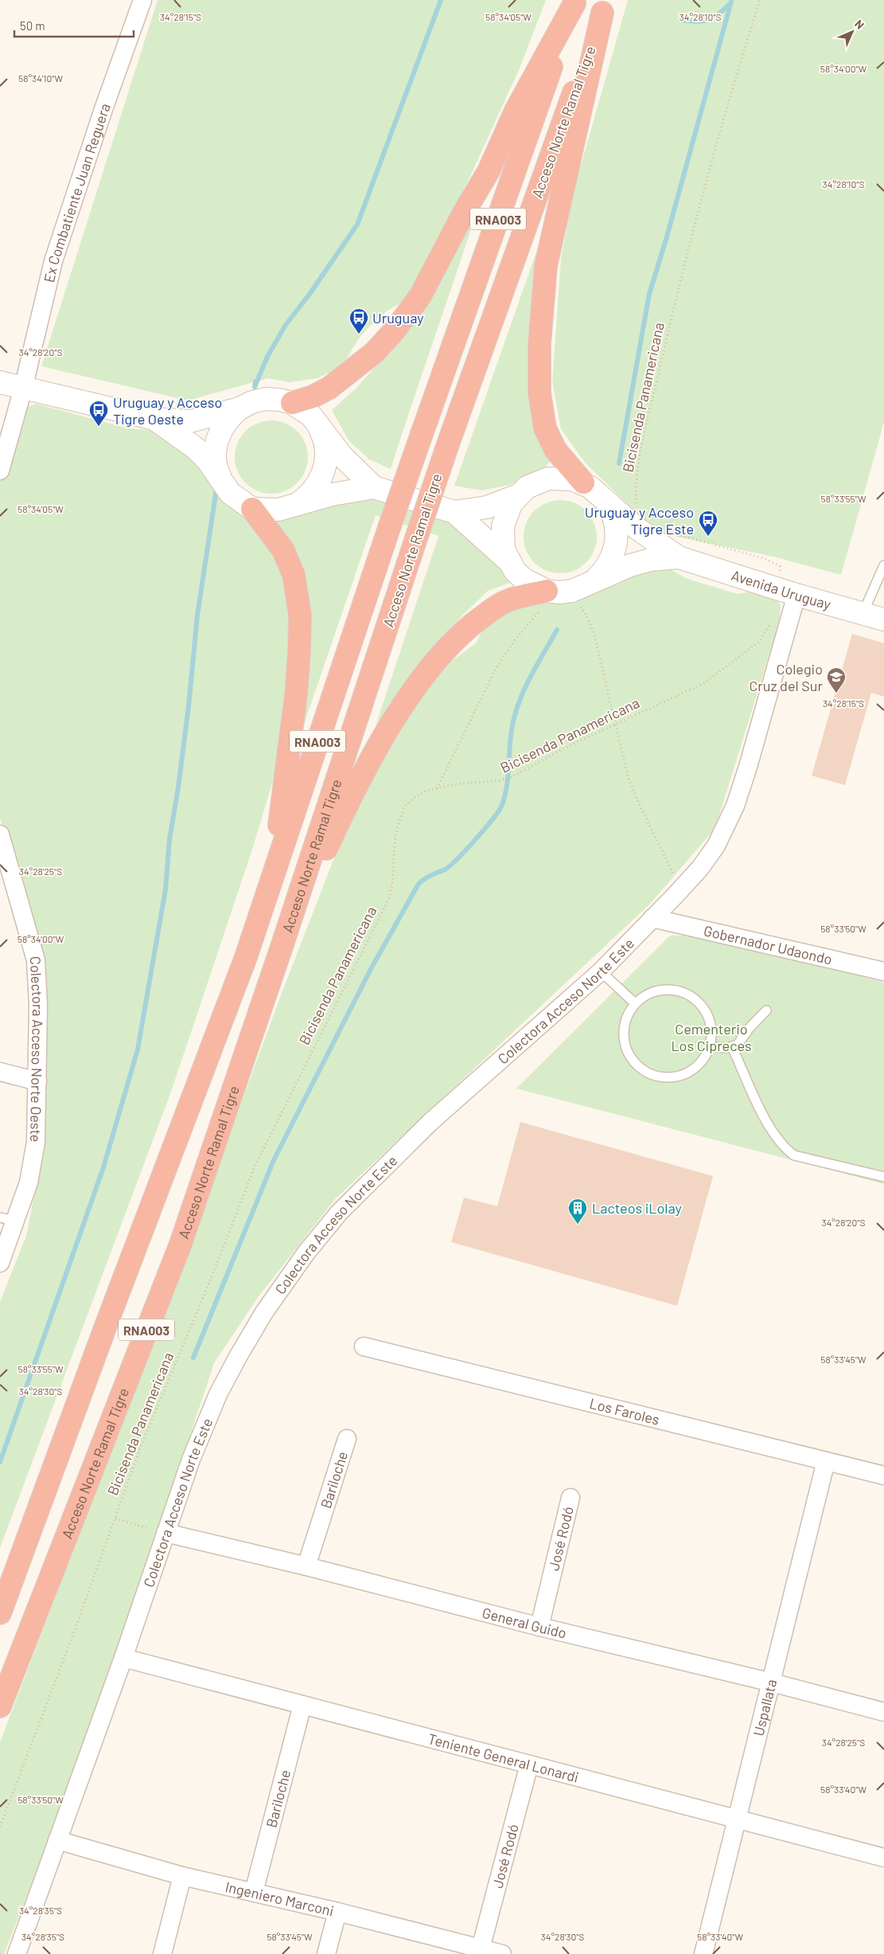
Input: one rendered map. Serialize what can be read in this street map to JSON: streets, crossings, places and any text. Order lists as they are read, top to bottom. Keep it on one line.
{"streets":{"highway":["Acceso Norte Ramal Tigre","RNA003"],"main road":["Avenida Uruguay"],"street":["Ex Combatiente Juan Reguera","Gobernador Udaondo","Colectora Acceso Norte Este","Colectora Acceso Norte Oeste","Los Faroles","Bariloche","José Rodó","General Guido","Uspallata","Teniente General Lonardi","Ingeniero Marconi"],"path":["Bicisenda Panamericana"]},"crossings":[["Ex Combatiente Juan Reguera","Avenida Uruguay"],["Avenida Uruguay","Colectora Acceso Norte Este"],["Gobernador Udaondo","Colectora Acceso Norte Este"],["Colectora Acceso Norte Este","General Guido"],["Colectora Acceso Norte Este","Teniente General Lonardi"],["Colectora Acceso Norte Este","Ingeniero Marconi"],["Los Faroles","Uspallata"],["Bariloche","General Guido"],["Bariloche","Teniente General Lonardi"],["Bariloche","Ingeniero Marconi"],["José Rodó","General Guido"],["José Rodó","Teniente General Lonardi"],["José Rodó","Ingeniero Marconi"],["General Guido","Uspallata"],["Uspallata","Teniente General Lonardi"]],"parks":["Cementerio Los Cipreces"],"places":{"bus stop":["Uruguay","Uruguay y Acceso Tigre Oeste","Uruguay y Acceso Tigre Este"],"school or university":["Colegio Cruz del Sur"],"building":["Lacteos iLolay"]},"scale_bar":"50 m","north":"top right","coordinates":["34°28'15\"S","58°34'05\"W","34°28'10\"S","58°34'00\"W","58°34'10\"W","34°28'20\"S","58°33'55\"W","34°28'25\"S","58°33'50\"W","58°33'45\"W","34°28'30\"S","58°33'40\"W","34°28'35\"S"]}
